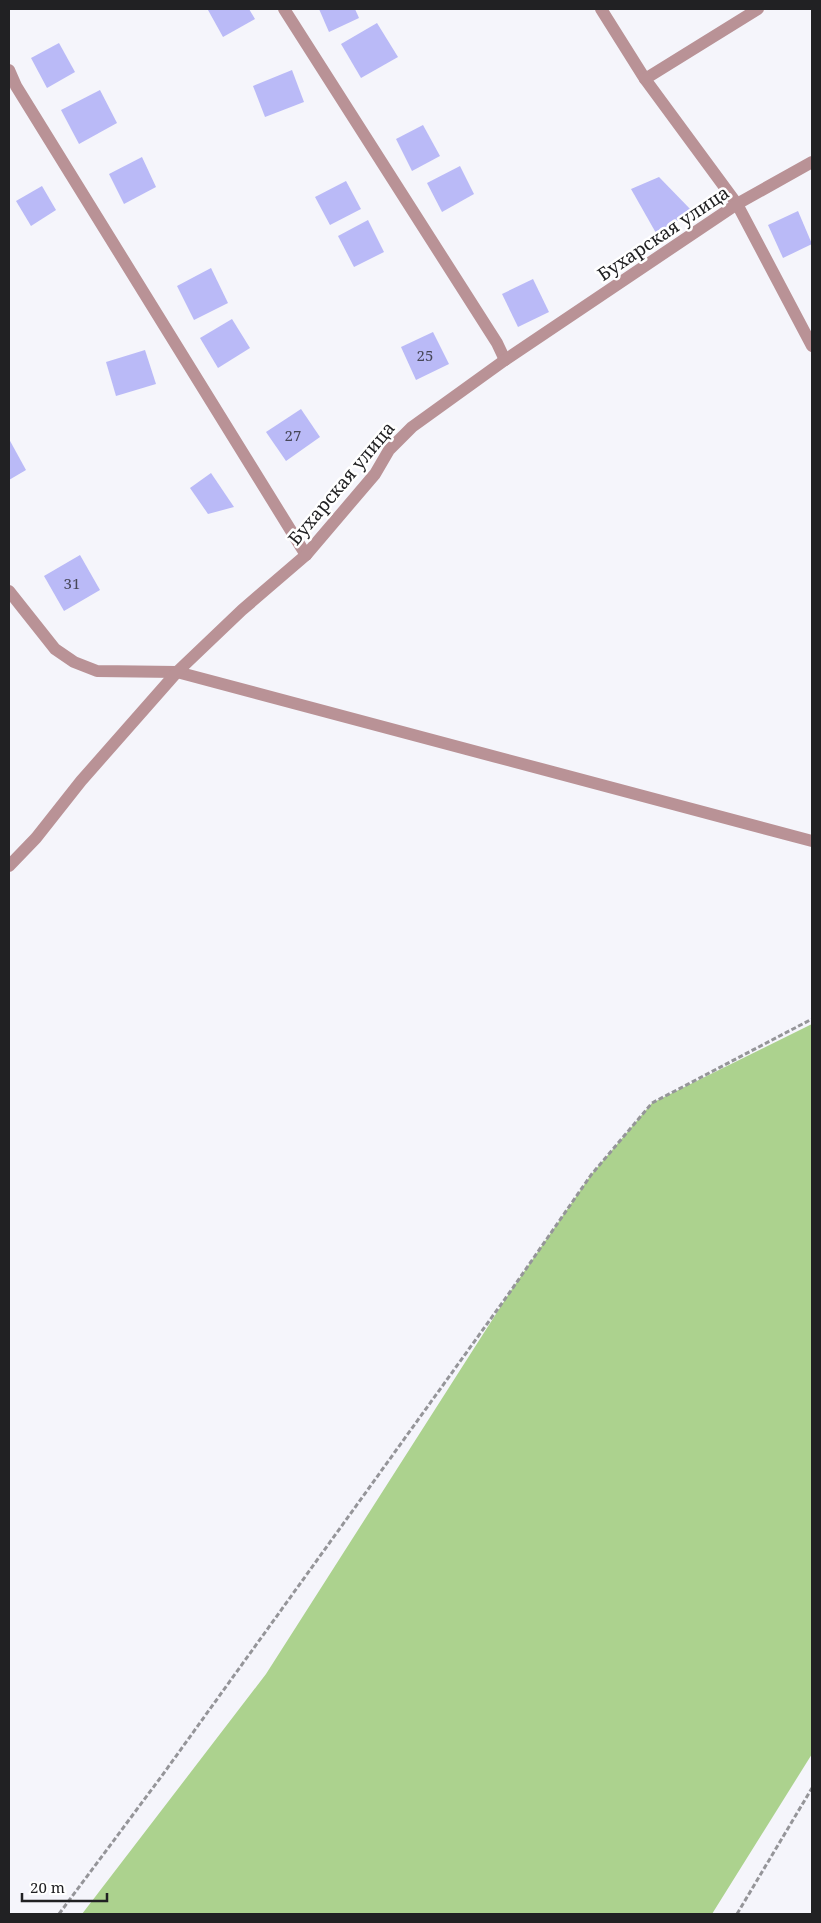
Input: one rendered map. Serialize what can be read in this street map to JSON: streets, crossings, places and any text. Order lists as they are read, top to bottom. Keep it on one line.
{"streets":{"street":["Бухарская улица"]},"house_numbers":["25","27","31"],"scale_bar":"20 m"}
